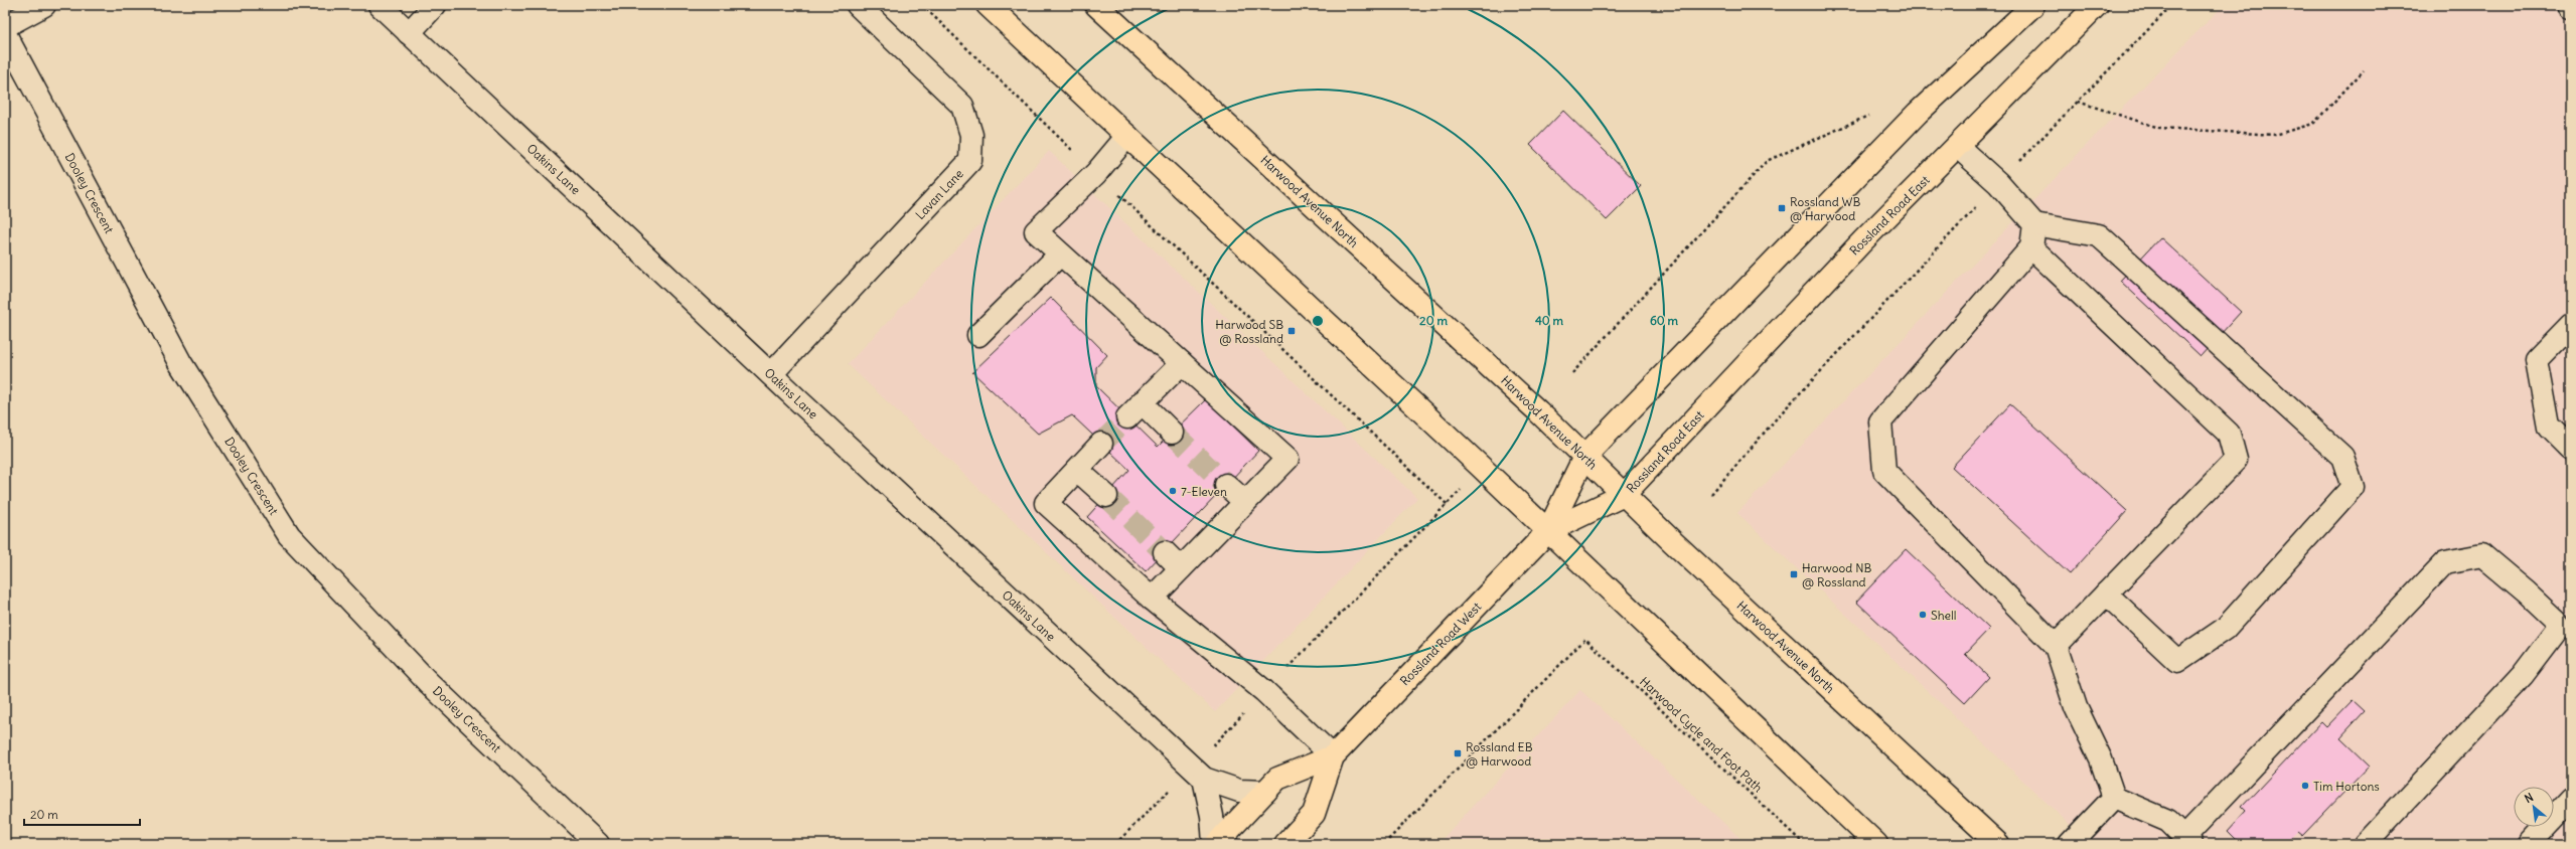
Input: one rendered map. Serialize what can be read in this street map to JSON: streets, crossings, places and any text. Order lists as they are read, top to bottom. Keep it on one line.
{"streets":{"main road":["Harwood Avenue North","Rossland Road East","Rossland Road West"],"street":["Oakins Lane","Dooley Crescent","Lavan Lane"],"path":["Harwood Cycle and Foot Path"]},"crossings":[["Oakins Lane","Lavan Lane"],["Oakins Lane","Rossland Road West"],["Harwood Avenue North","Rossland Road East"],["Rossland Road East","Rossland Road West"]],"places":{"transit":["Rossland WB @ Harwood","Harwood SB @ Rossland","Harwood NB @ Rossland","Rossland EB @ Harwood"],"other":["7-Eleven","Shell","Tim Hortons"]},"scale_bar":"20 m","north":"top left","rings":["20 m","40 m","60 m"]}
